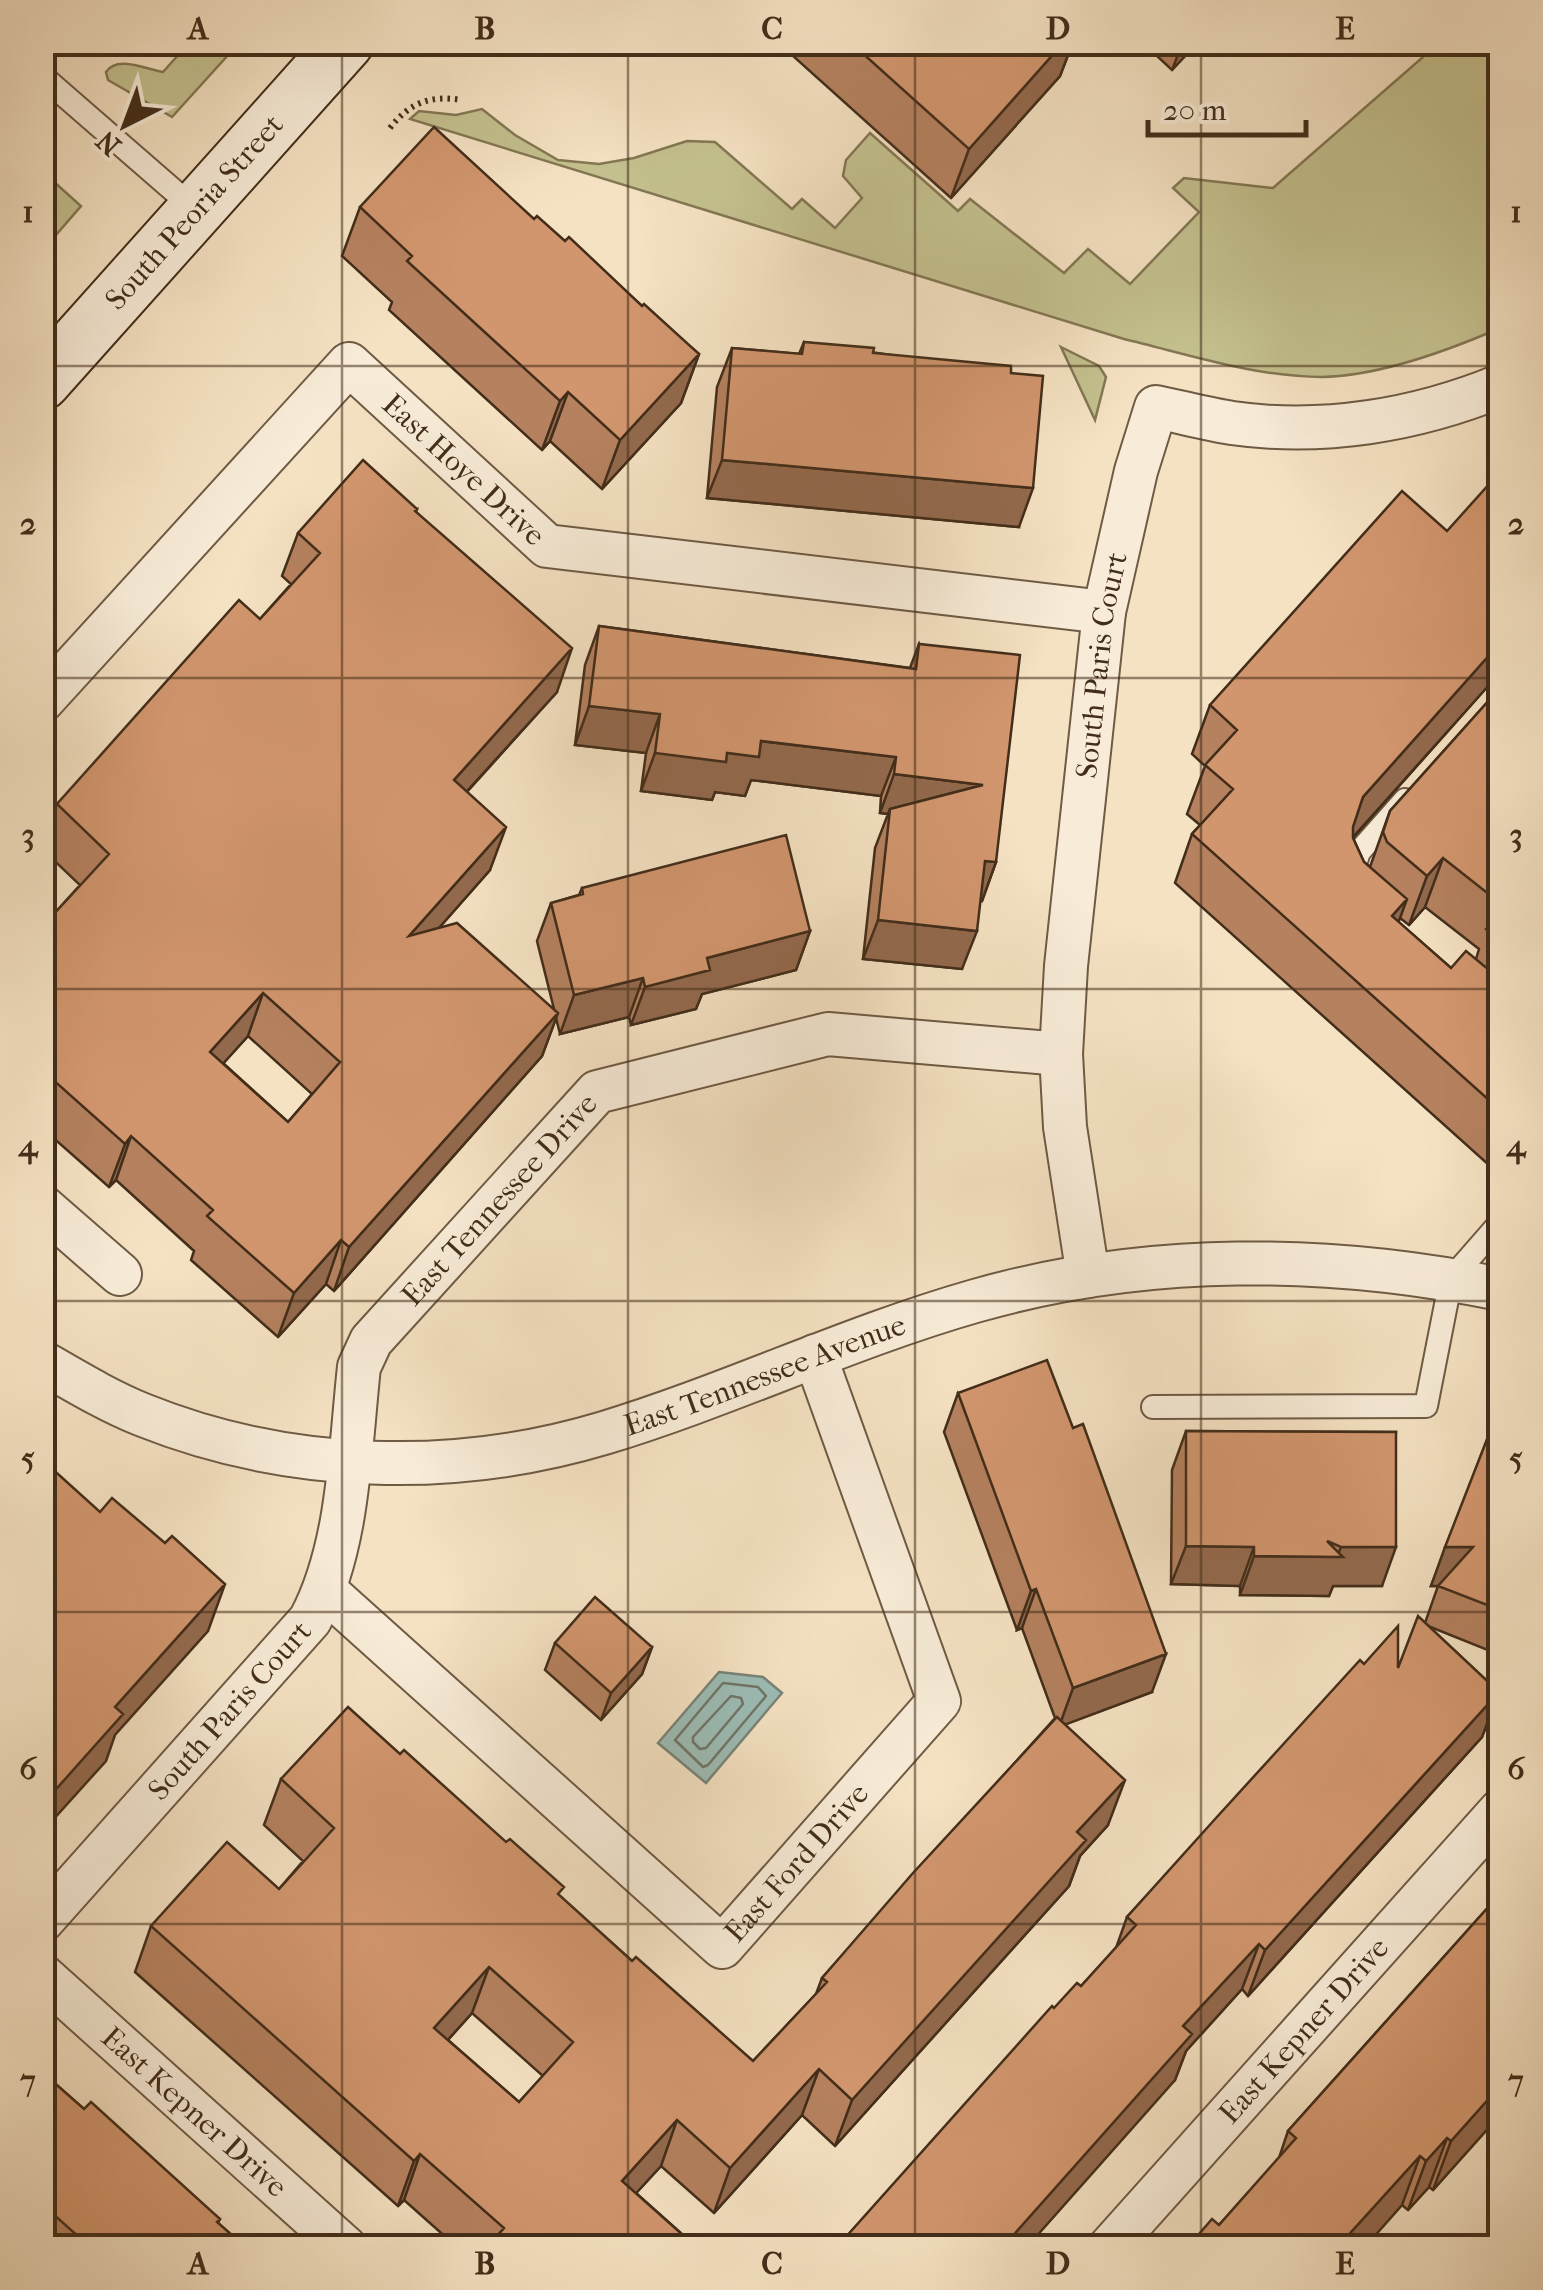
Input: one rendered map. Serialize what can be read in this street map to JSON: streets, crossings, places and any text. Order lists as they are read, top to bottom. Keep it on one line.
{"streets":{"main road":["South Peoria Street"],"street":["East Hoye Drive","South Paris Court","East Tennessee Drive","East Tennessee Avenue","East Ford Drive","East Kepner Drive"]},"crossings":[["East Hoye Drive","South Paris Court"],["South Paris Court","East Tennessee Drive"],["South Paris Court","East Tennessee Avenue"],["South Paris Court","East Ford Drive"],["East Tennessee Drive","East Tennessee Avenue"],["East Tennessee Avenue","East Ford Drive"]],"scale_bar":"20 m","north":"bottom left","grid":{"columns":["A","B","C","D","E"],"rows":["1","2","3","4","5","6","7"]}}
